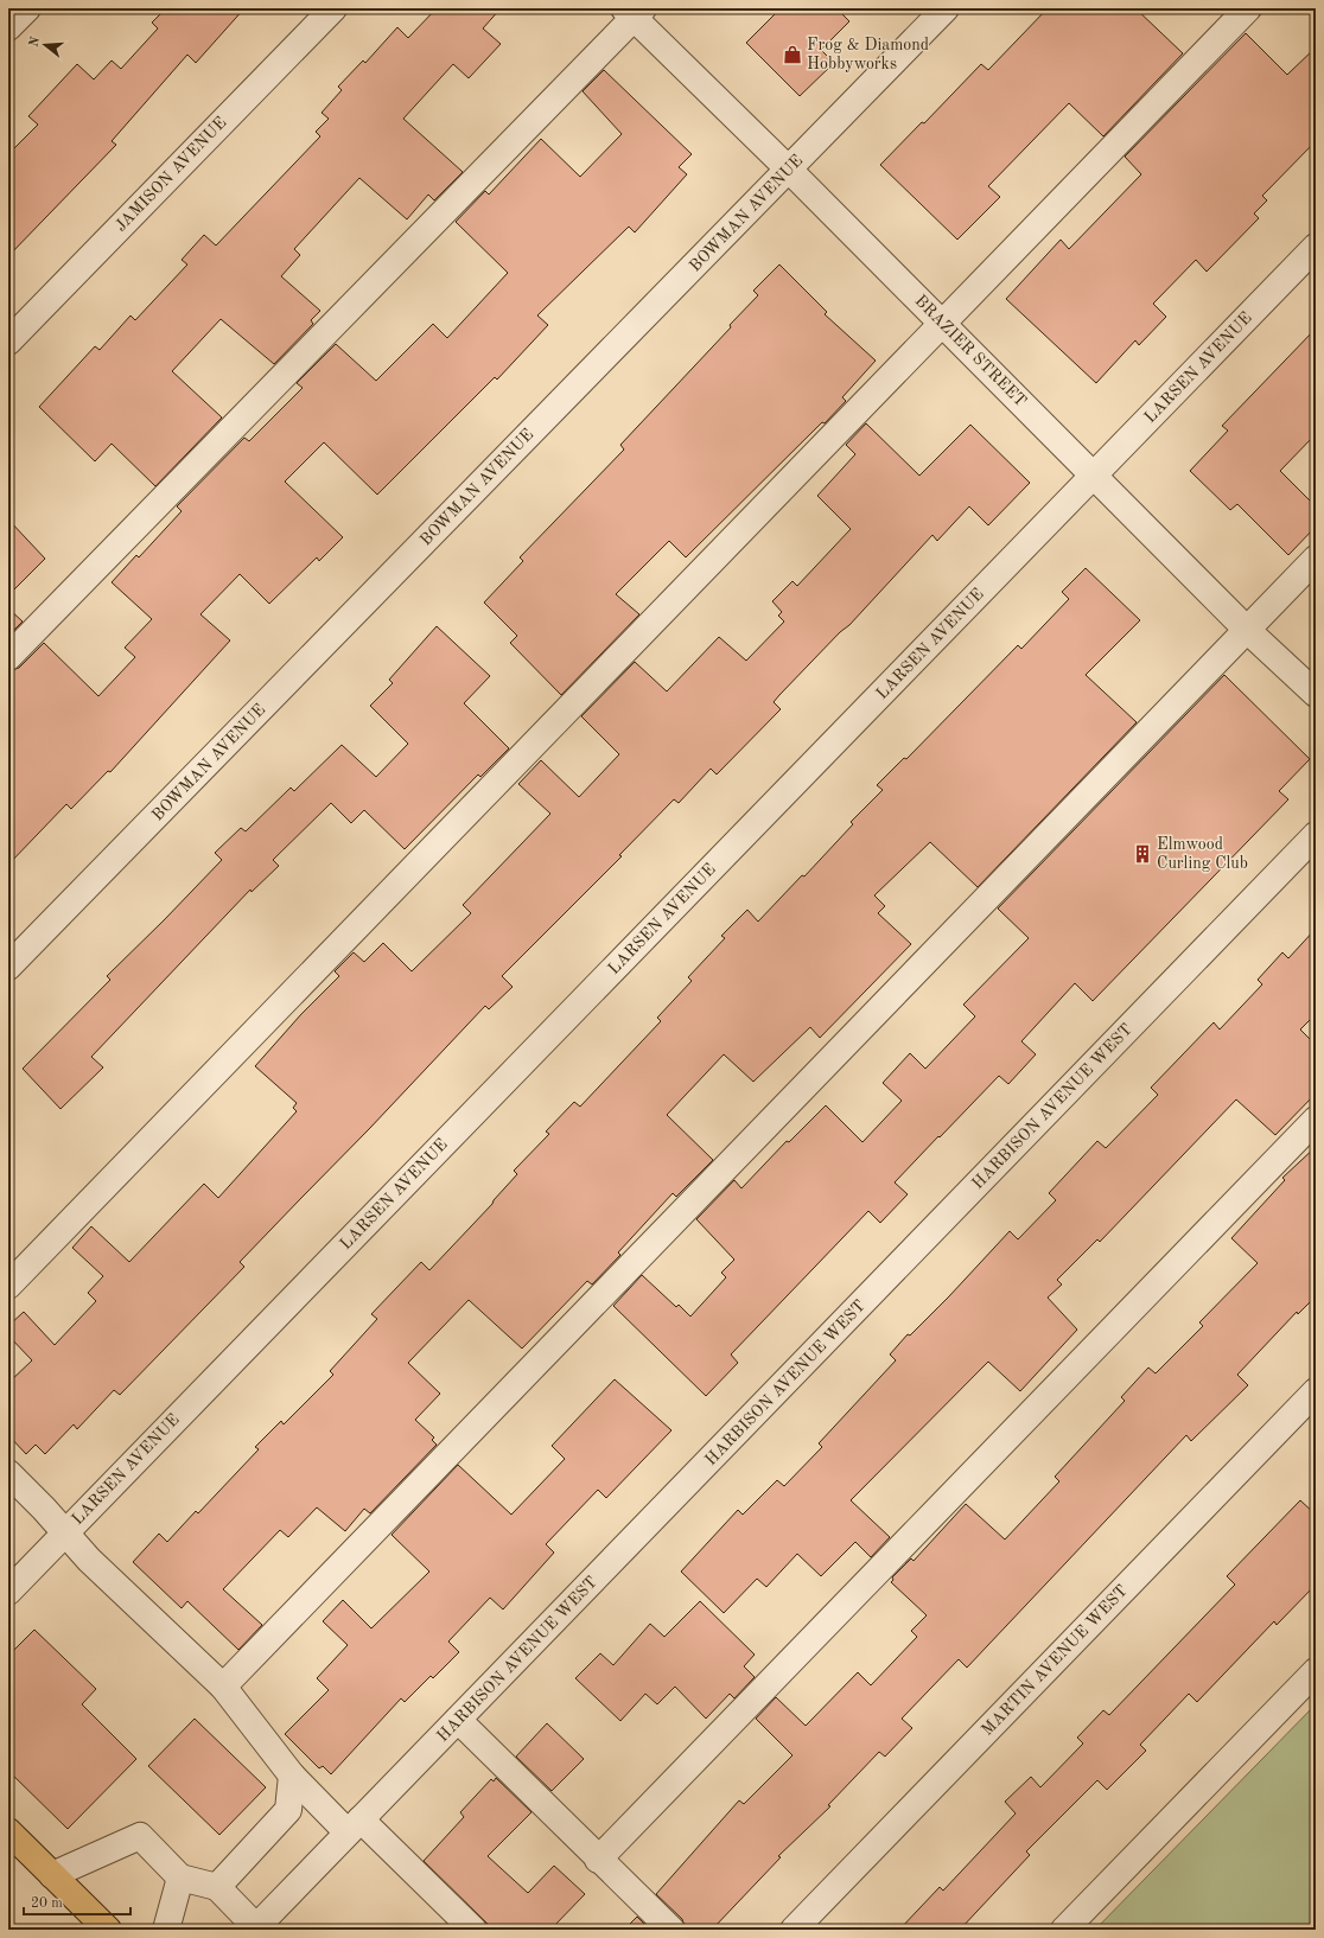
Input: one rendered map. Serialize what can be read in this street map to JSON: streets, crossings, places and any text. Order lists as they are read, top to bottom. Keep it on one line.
{"streets":{"street":["JAMISON AVENUE","BOWMAN AVENUE","BRAZIER STREET","LARSEN AVENUE","HARBISON AVENUE WEST","MARTIN AVENUE WEST"]},"crossings":[["BOWMAN AVENUE","BRAZIER STREET"],["BRAZIER STREET","LARSEN AVENUE"]],"places":{"shop":["Frog & Diamond Hobbyworks"],"building":["Elmwood Curling Club"]},"scale_bar":"20 m","north":"left"}
